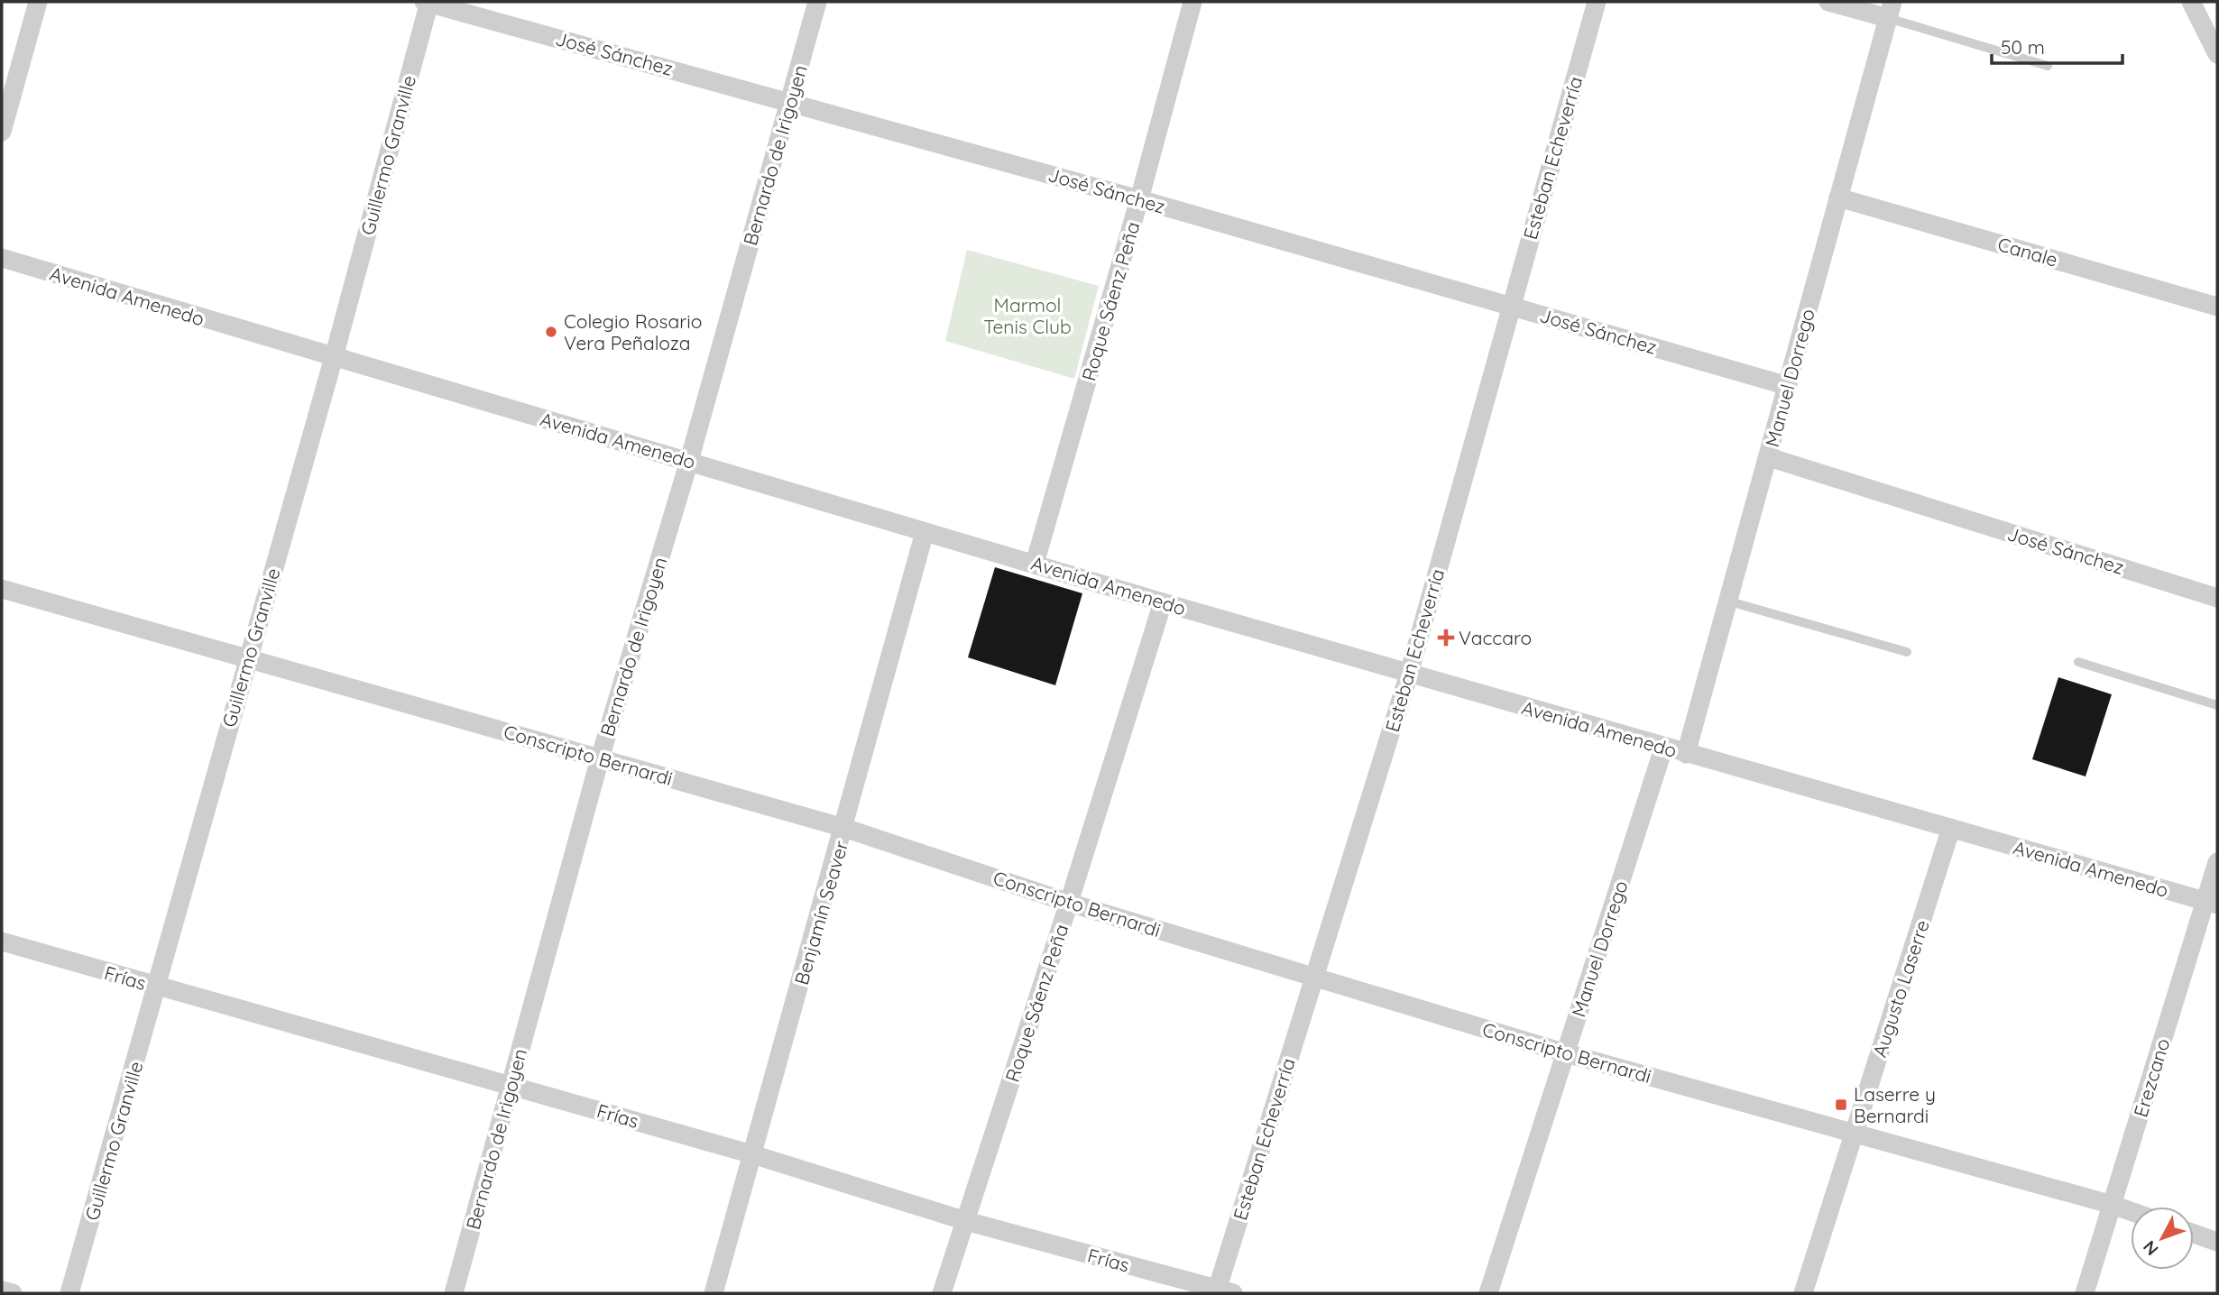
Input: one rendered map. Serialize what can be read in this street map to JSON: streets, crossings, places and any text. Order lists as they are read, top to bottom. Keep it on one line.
{"streets":{"street":["José Sánchez","Guillermo Granville","Bernardo de Irigoyen","Esteban Echeverría","Canale","Avenida Amenedo","Roque Sáenz Peña","Manuel Dorrego","Conscripto Bernardi","Benjamín Seaver","Frías","Augusto Laserre","Erezcano"]},"crossings":[["José Sánchez","Guillermo Granville"],["José Sánchez","Bernardo de Irigoyen"],["José Sánchez","Esteban Echeverría"],["José Sánchez","Roque Sáenz Peña"],["José Sánchez","Manuel Dorrego"],["Guillermo Granville","Avenida Amenedo"],["Guillermo Granville","Conscripto Bernardi"],["Guillermo Granville","Frías"],["Bernardo de Irigoyen","Avenida Amenedo"],["Bernardo de Irigoyen","Conscripto Bernardi"],["Bernardo de Irigoyen","Frías"],["Esteban Echeverría","Avenida Amenedo"],["Esteban Echeverría","Conscripto Bernardi"],["Esteban Echeverría","Frías"],["Canale","Manuel Dorrego"],["Avenida Amenedo","Roque Sáenz Peña"],["Avenida Amenedo","Manuel Dorrego"],["Avenida Amenedo","Benjamín Seaver"],["Avenida Amenedo","Augusto Laserre"],["Avenida Amenedo","Erezcano"],["Roque Sáenz Peña","Conscripto Bernardi"],["Roque Sáenz Peña","Frías"],["Manuel Dorrego","Conscripto Bernardi"],["Conscripto Bernardi","Benjamín Seaver"],["Conscripto Bernardi","Augusto Laserre"],["Conscripto Bernardi","Erezcano"],["Benjamín Seaver","Frías"]],"parks":["Marmol Tenis Club"],"places":{"other":["Colegio Rosario Vera Peñaloza"],"health":["Vaccaro"],"transit":["Laserre y Bernardi"]},"scale_bar":"50 m","north":"bottom left"}
